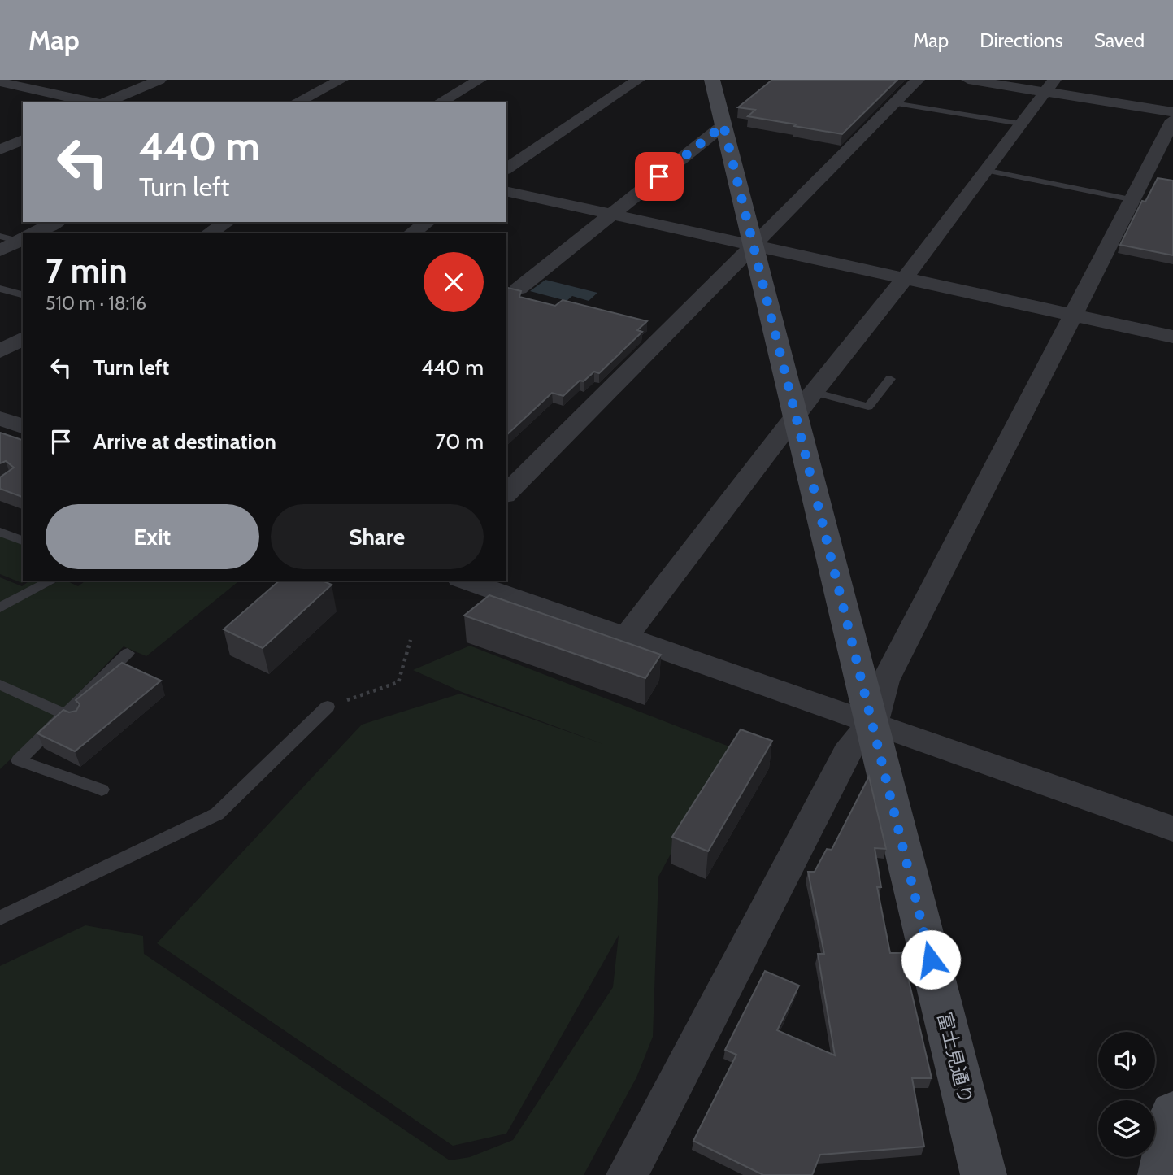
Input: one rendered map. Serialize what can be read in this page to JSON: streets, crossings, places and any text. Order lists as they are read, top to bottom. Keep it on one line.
{"streets":{"street":["富士見通り"]},"page":{"header":"Map","nav":["Map","Directions","Saved"],"turn":["440 m","Turn left"],"heading":["7 min","510 m · 18:16"],"list":[{"name":"Turn left","value":"440 m"},{"name":"Arrive at destination","value":"70 m"}],"buttons":["Exit","Share"]}}
